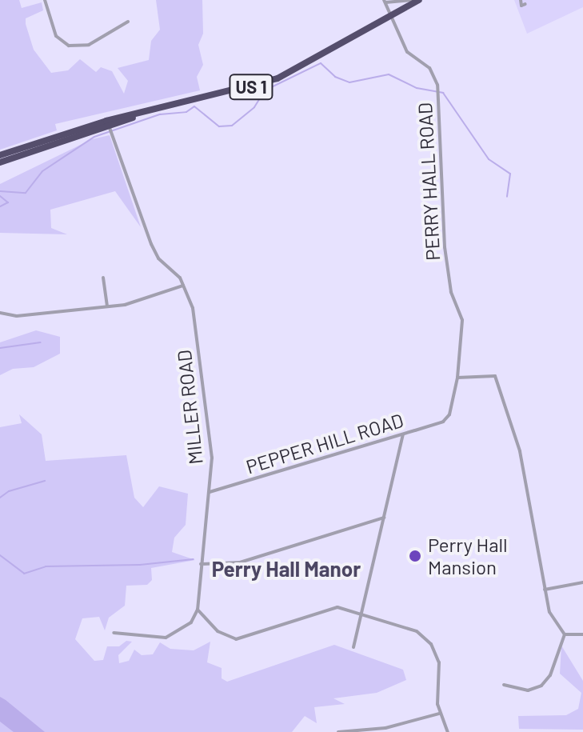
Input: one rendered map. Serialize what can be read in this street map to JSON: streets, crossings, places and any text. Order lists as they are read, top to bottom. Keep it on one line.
{"streets":{"highway":["US 1"],"street":["PERRY HALL ROAD","MILLER ROAD","PEPPER HILL ROAD"]},"crossings":[["US 1","PERRY HALL ROAD"],["US 1","MILLER ROAD"],["PERRY HALL ROAD","PEPPER HILL ROAD"],["MILLER ROAD","PEPPER HILL ROAD"]],"districts":["Perry Hall Manor"],"places":["Perry Hall Mansion"]}
